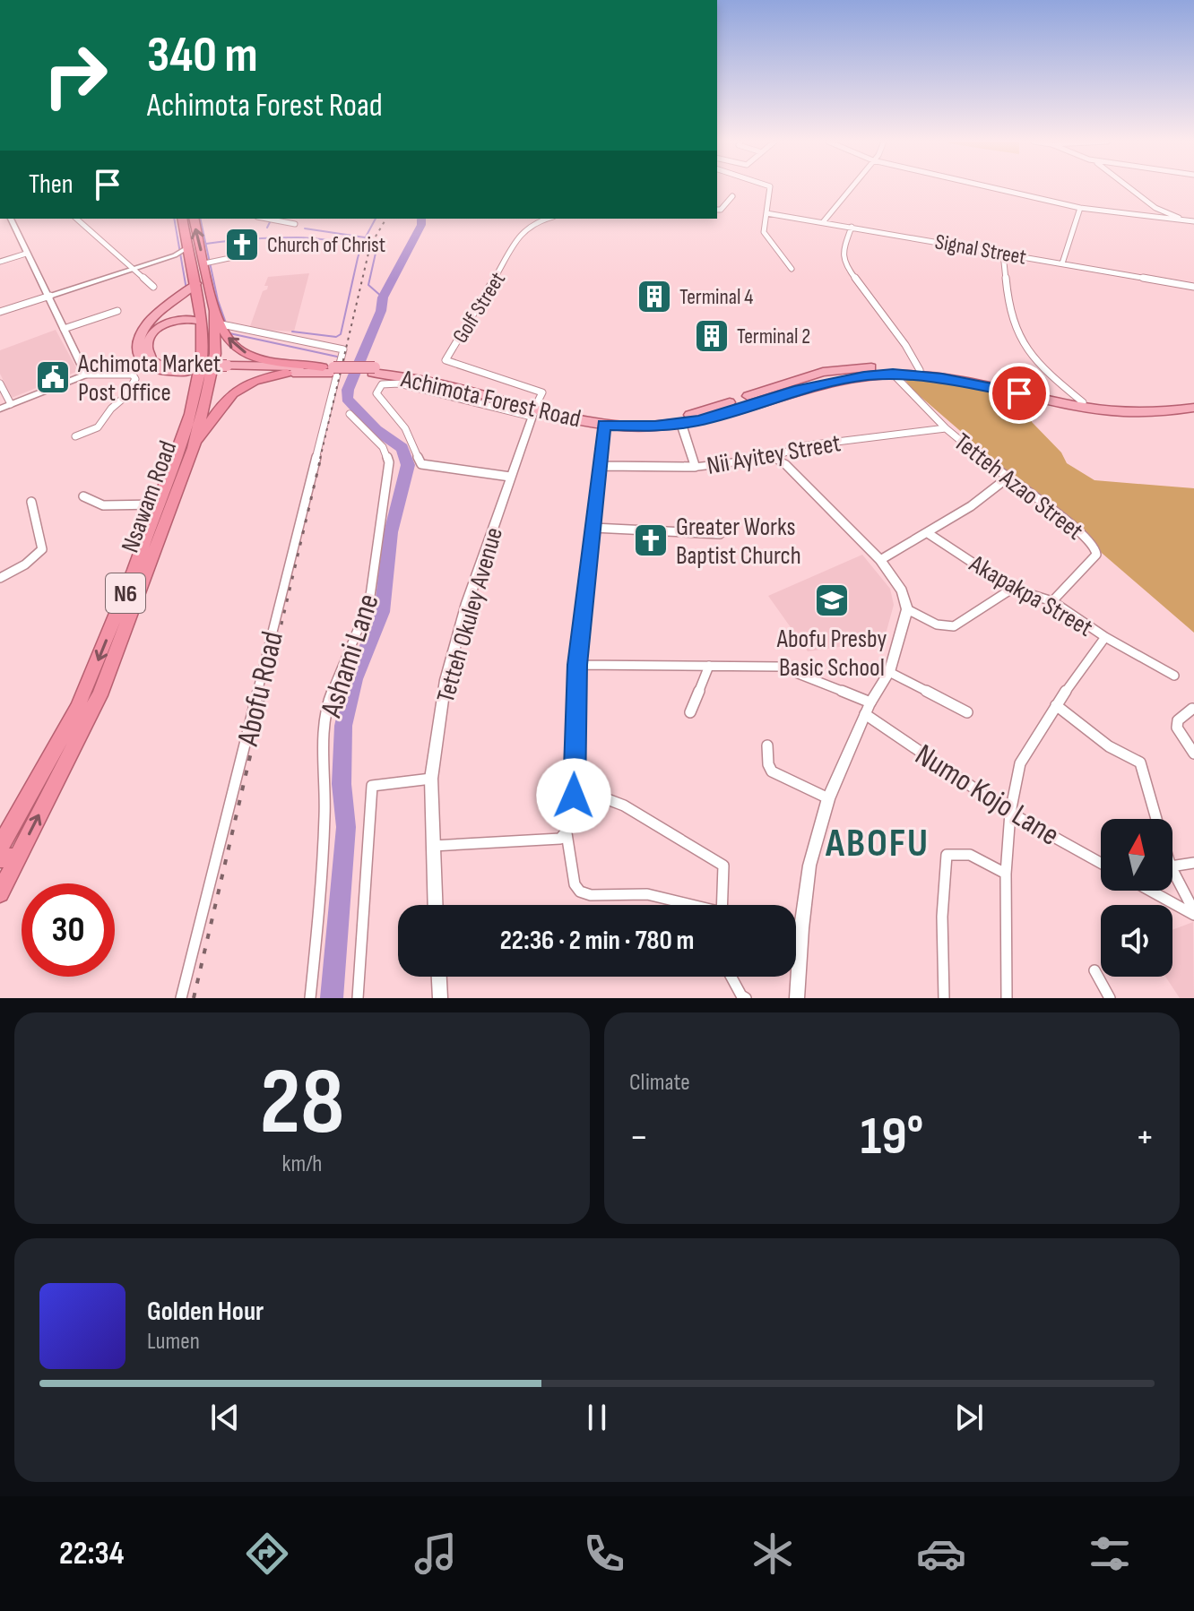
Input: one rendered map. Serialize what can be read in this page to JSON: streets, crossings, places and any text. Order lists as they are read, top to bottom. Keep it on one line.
{"streets":{"highway":["Nsawam Road","N6"],"main road":["Achimota Forest Road"],"street":["Signal Street","Golf Street","Nii Ayitey Street","Tetteh Azao Street","Akapakpa Street","Tetteh Okuley Avenue","Ashami Lane","Abofu Road","Numo Kojo Lane"]},"crossings":[["Golf Street","Achimota Forest Road"],["Golf Street","Tetteh Okuley Avenue"],["Achimota Forest Road","Tetteh Azao Street"],["Achimota Forest Road","Nsawam Road"],["Achimota Forest Road","Tetteh Okuley Avenue"],["Achimota Forest Road","Abofu Road"],["Nii Ayitey Street","Tetteh Azao Street"],["Tetteh Azao Street","Akapakpa Street"]],"districts":["ABOFU"],"places":{"church":["Church of Christ","Greater Works Baptist Church"],"building":["Terminal 4","Terminal 2"],"public building":["Achimota Market Post Office"],"school or university":["Abofu Presby Basic School"]},"north":"top","page":{"turn":["340 m","Achimota Forest Road"],"then":"Then","limit":"30","trip":"22:36 · 2 min · 780 m","tile":[["28","km/h"],"Climate"],"heat":["−","19°","+"],"song":["Golden Hour","Lumen"],"tabs":"22:34"}}
